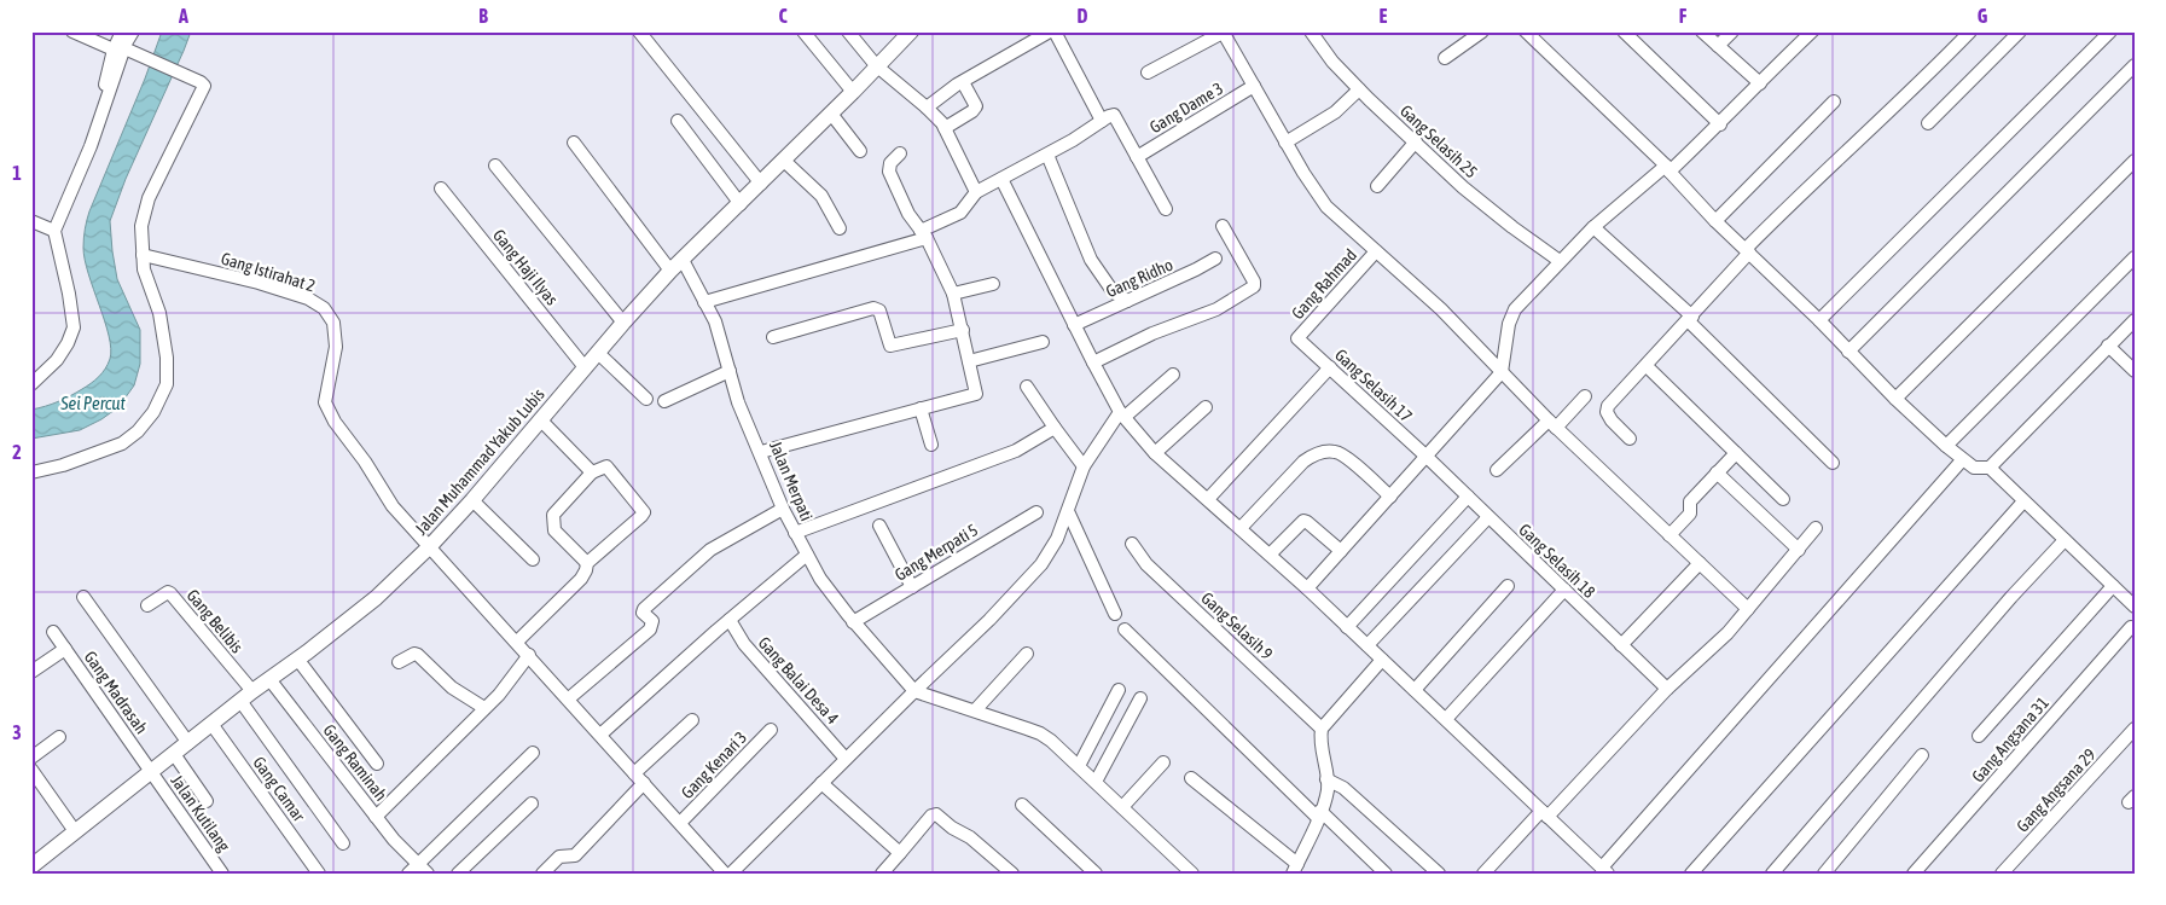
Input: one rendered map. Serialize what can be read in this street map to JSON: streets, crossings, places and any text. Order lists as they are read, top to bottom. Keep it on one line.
{"streets":{"main road":["Jalan Muhammad Yakub Lubis"],"street":["Gang Dame 3","Gang Selasih 25","Gang Haji Ilyas","Gang Istirahat 2","Gang Ridho","Gang Rahmad","Gang Selasih 17","Jalan Merpati","Gang Merpati 5","Gang Selasih 18","Gang Belibis","Gang Selasih 9","Gang Balai Desa 4","Gang Madrasah","Gang Angsana 31","Gang Raminah","Gang Kenari 3","Gang Camar","Gang Angsana 29","Jalan Kutilang"]},"crossings":[["Gang Haji Ilyas","Jalan Muhammad Yakub Lubis"],["Gang Istirahat 2","Jalan Muhammad Yakub Lubis"],["Gang Istirahat 2","Gang Kenari 3"],["Gang Rahmad","Gang Selasih 17"],["Gang Selasih 17","Gang Selasih 18"],["Jalan Muhammad Yakub Lubis","Jalan Merpati"],["Jalan Muhammad Yakub Lubis","Gang Belibis"],["Jalan Muhammad Yakub Lubis","Gang Madrasah"],["Jalan Muhammad Yakub Lubis","Gang Raminah"],["Jalan Muhammad Yakub Lubis","Gang Camar"],["Jalan Muhammad Yakub Lubis","Jalan Kutilang"],["Jalan Merpati","Gang Merpati 5"],["Gang Madrasah","Jalan Kutilang"]],"water":["Sei Percut"],"grid":{"columns":["A","B","C","D","E","F","G"],"rows":["1","2","3"]}}
